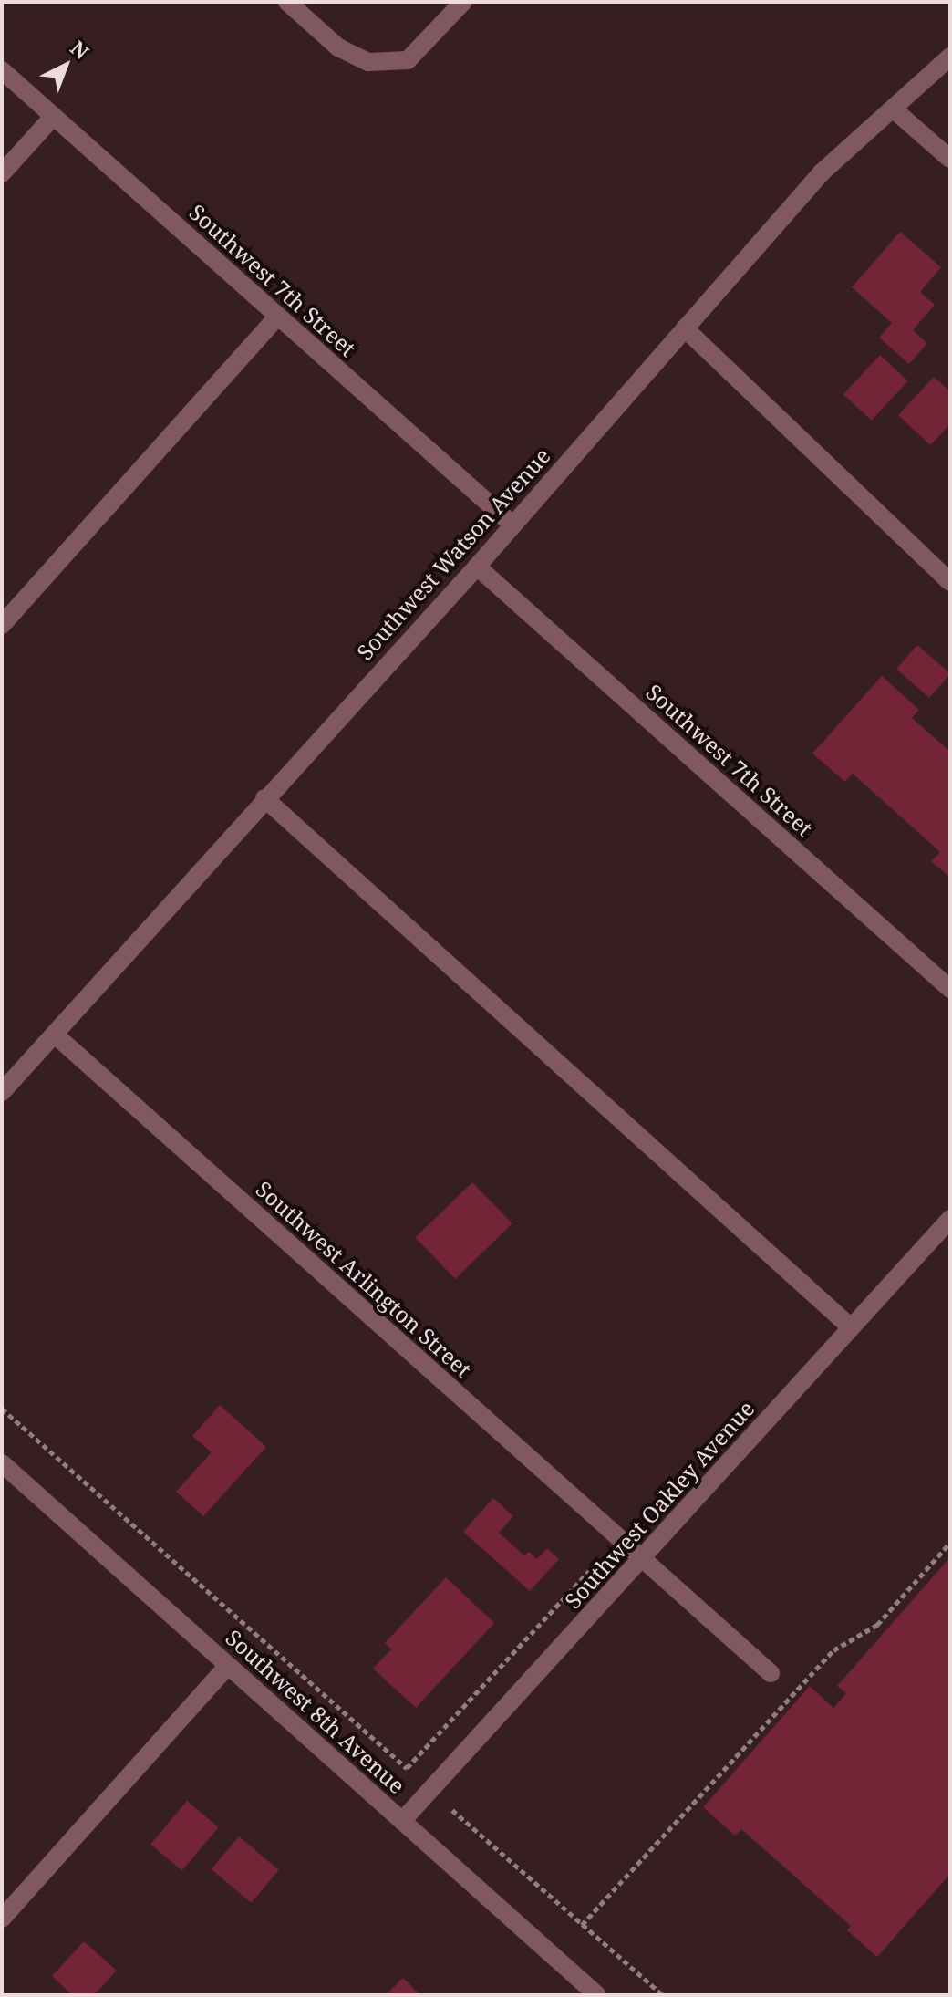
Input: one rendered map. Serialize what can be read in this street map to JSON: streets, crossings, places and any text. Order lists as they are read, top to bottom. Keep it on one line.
{"streets":{"street":["Southwest 7th Street","Southwest Watson Avenue","Southwest Arlington Street","Southwest Oakley Avenue","Southwest 8th Avenue"]},"crossings":[["Southwest 7th Street","Southwest Watson Avenue"],["Southwest Watson Avenue","Southwest Arlington Street"],["Southwest Arlington Street","Southwest Oakley Avenue"],["Southwest Oakley Avenue","Southwest 8th Avenue"]],"north":"top right"}
